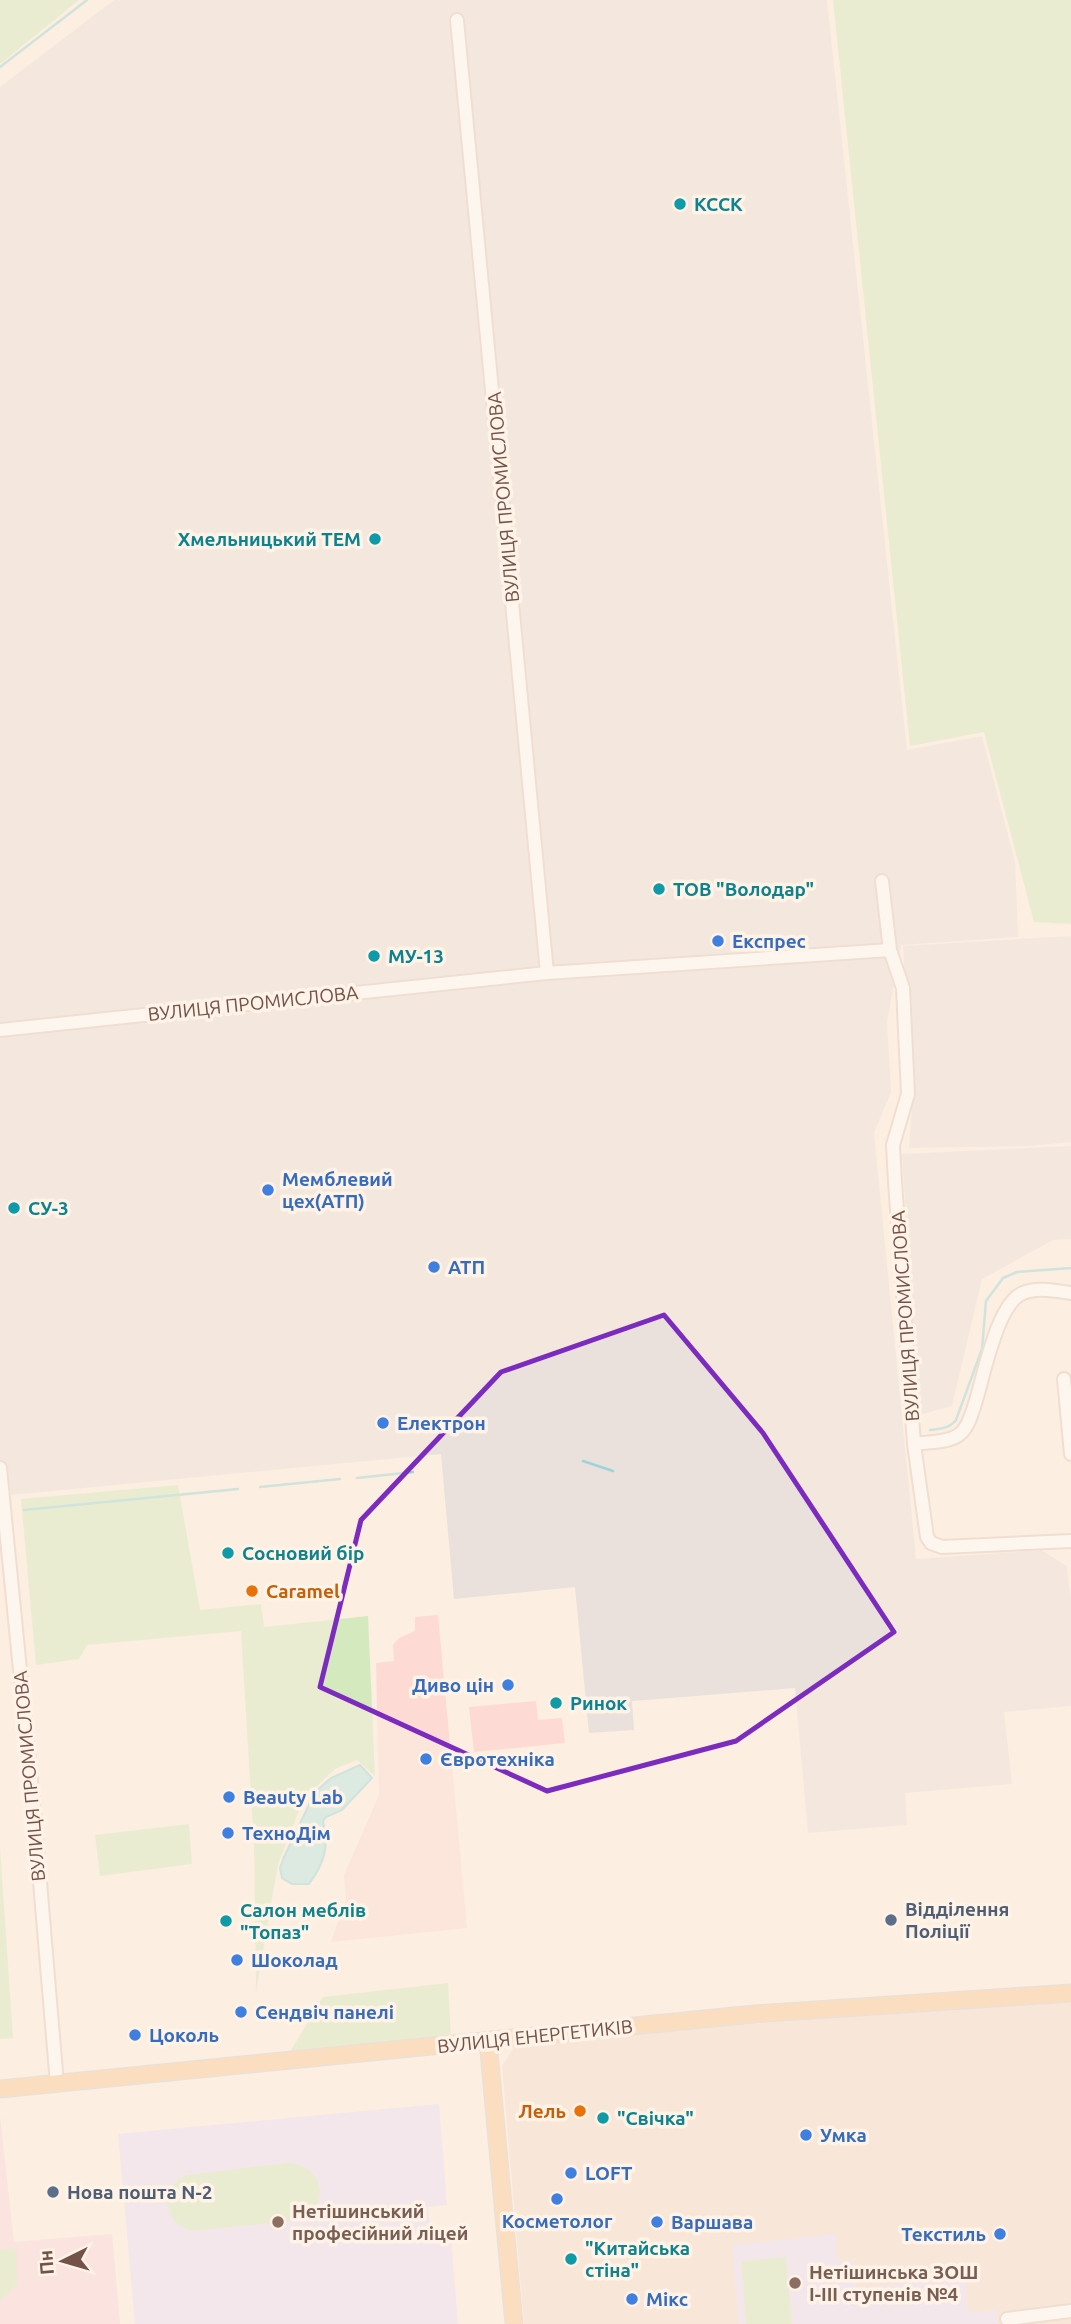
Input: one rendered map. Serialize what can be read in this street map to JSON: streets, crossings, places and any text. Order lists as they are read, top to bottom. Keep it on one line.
{"streets":{"main road":["ВУЛИЦЯ ЕНЕРГЕТИКІВ"],"street":["ВУЛИЦЯ ПРОМИСЛОВА"]},"crossings":[["ВУЛИЦЯ ПРОМИСЛОВА","ВУЛИЦЯ ЕНЕРГЕТИКІВ"]],"places":["КССК","Хмельницький ТЕМ","ТОВ \"Володар\"","Експрес","МУ-13","Мемблевий цех(АТП)","СУ-3","АТП","Електрон","Сосновий бір","Caramel","Диво цін","Ринок","Євротехніка","Beauty Lab","ТехноДім","Відділення Поліції","Салон меблів \"Топаз\"","Шоколад","Сендвіч панелі","Цоколь","Лель","\"Свічка\"","Умка","LOFT","Нова пошта N-2","Косметолог","Нетішинський професійний ліцей","Варшава","Текстиль","\"Китайська стіна\"","Нетішинська ЗОШ І-ІІІ ступенів №4","Мікс"],"north":"left"}
